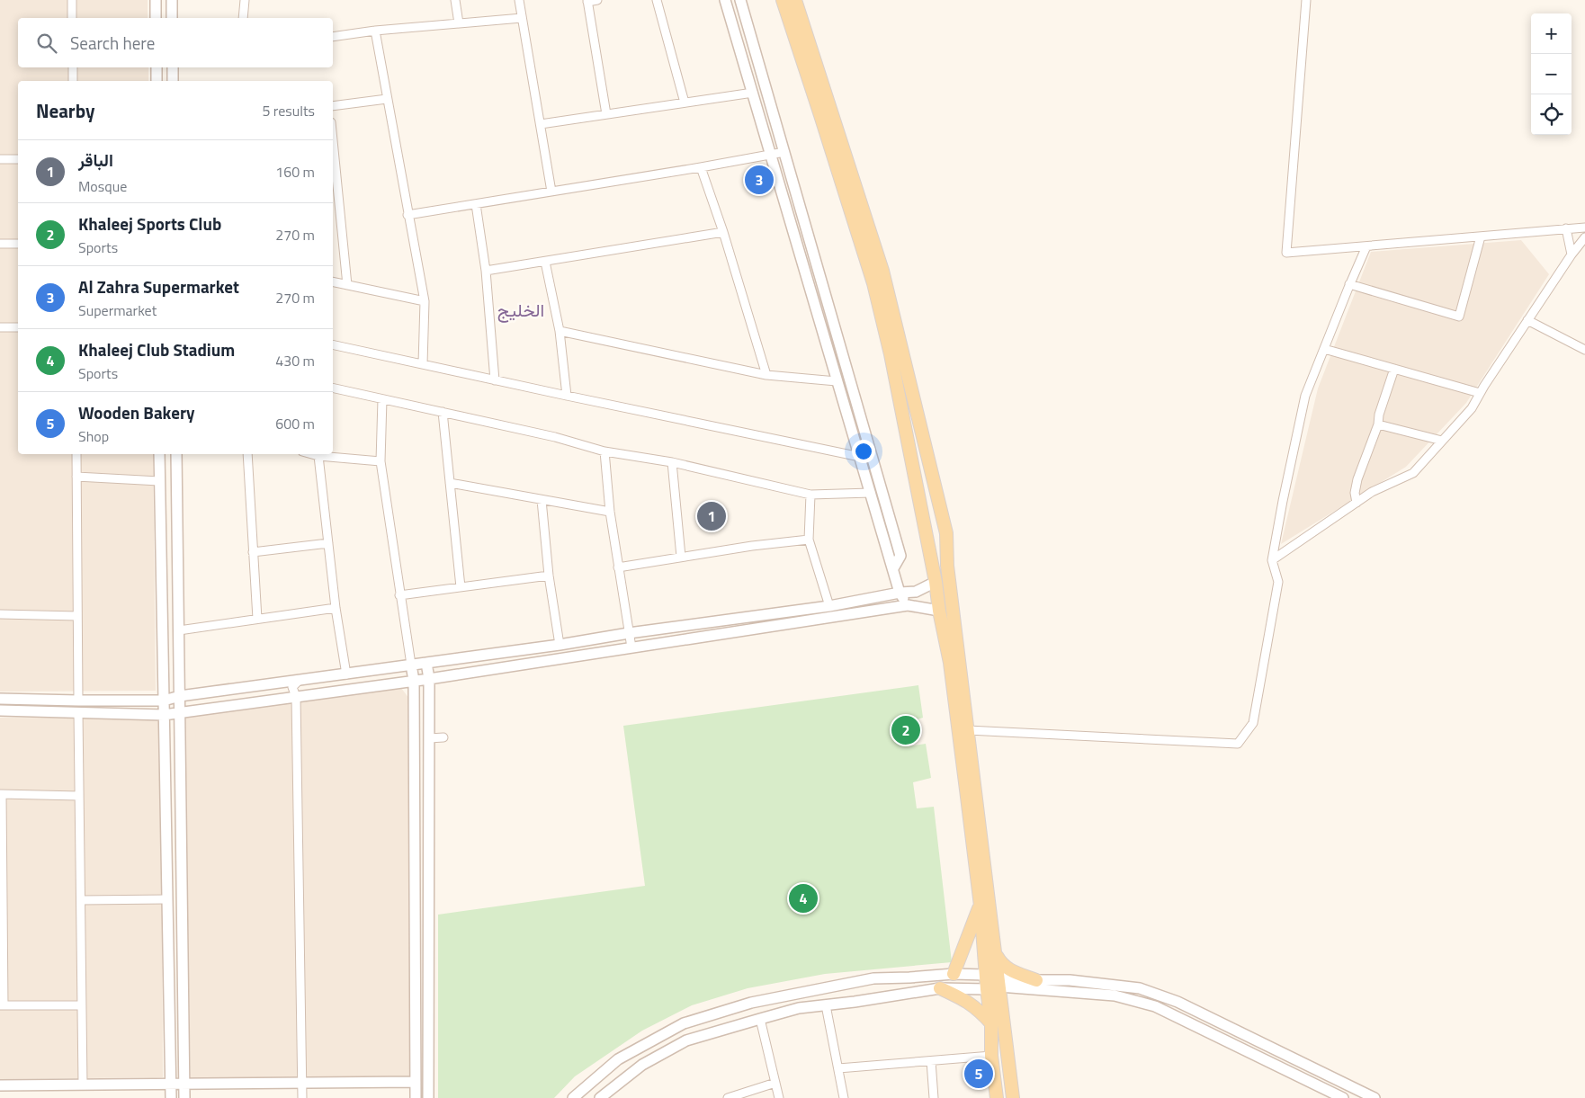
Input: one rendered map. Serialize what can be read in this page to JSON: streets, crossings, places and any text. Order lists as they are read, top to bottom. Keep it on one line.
{"districts":["الخليج"],"page":{"map_buttons":["+","−"],"search":"Search here","heading":["Nearby","5 results"],"list":[{"mark":"1","name":"الباقر","note":"Mosque","value":"160 m"},{"mark":"2","name":"Khaleej Sports Club","note":"Sports","value":"270 m"},{"mark":"3","name":"Al Zahra Supermarket","note":"Supermarket","value":"270 m"},{"mark":"4","name":"Khaleej Club Stadium","note":"Sports","value":"430 m"},{"mark":"5","name":"Wooden Bakery","note":"Shop","value":"600 m"}],"pins":["3","1","2","4","5"]}}
